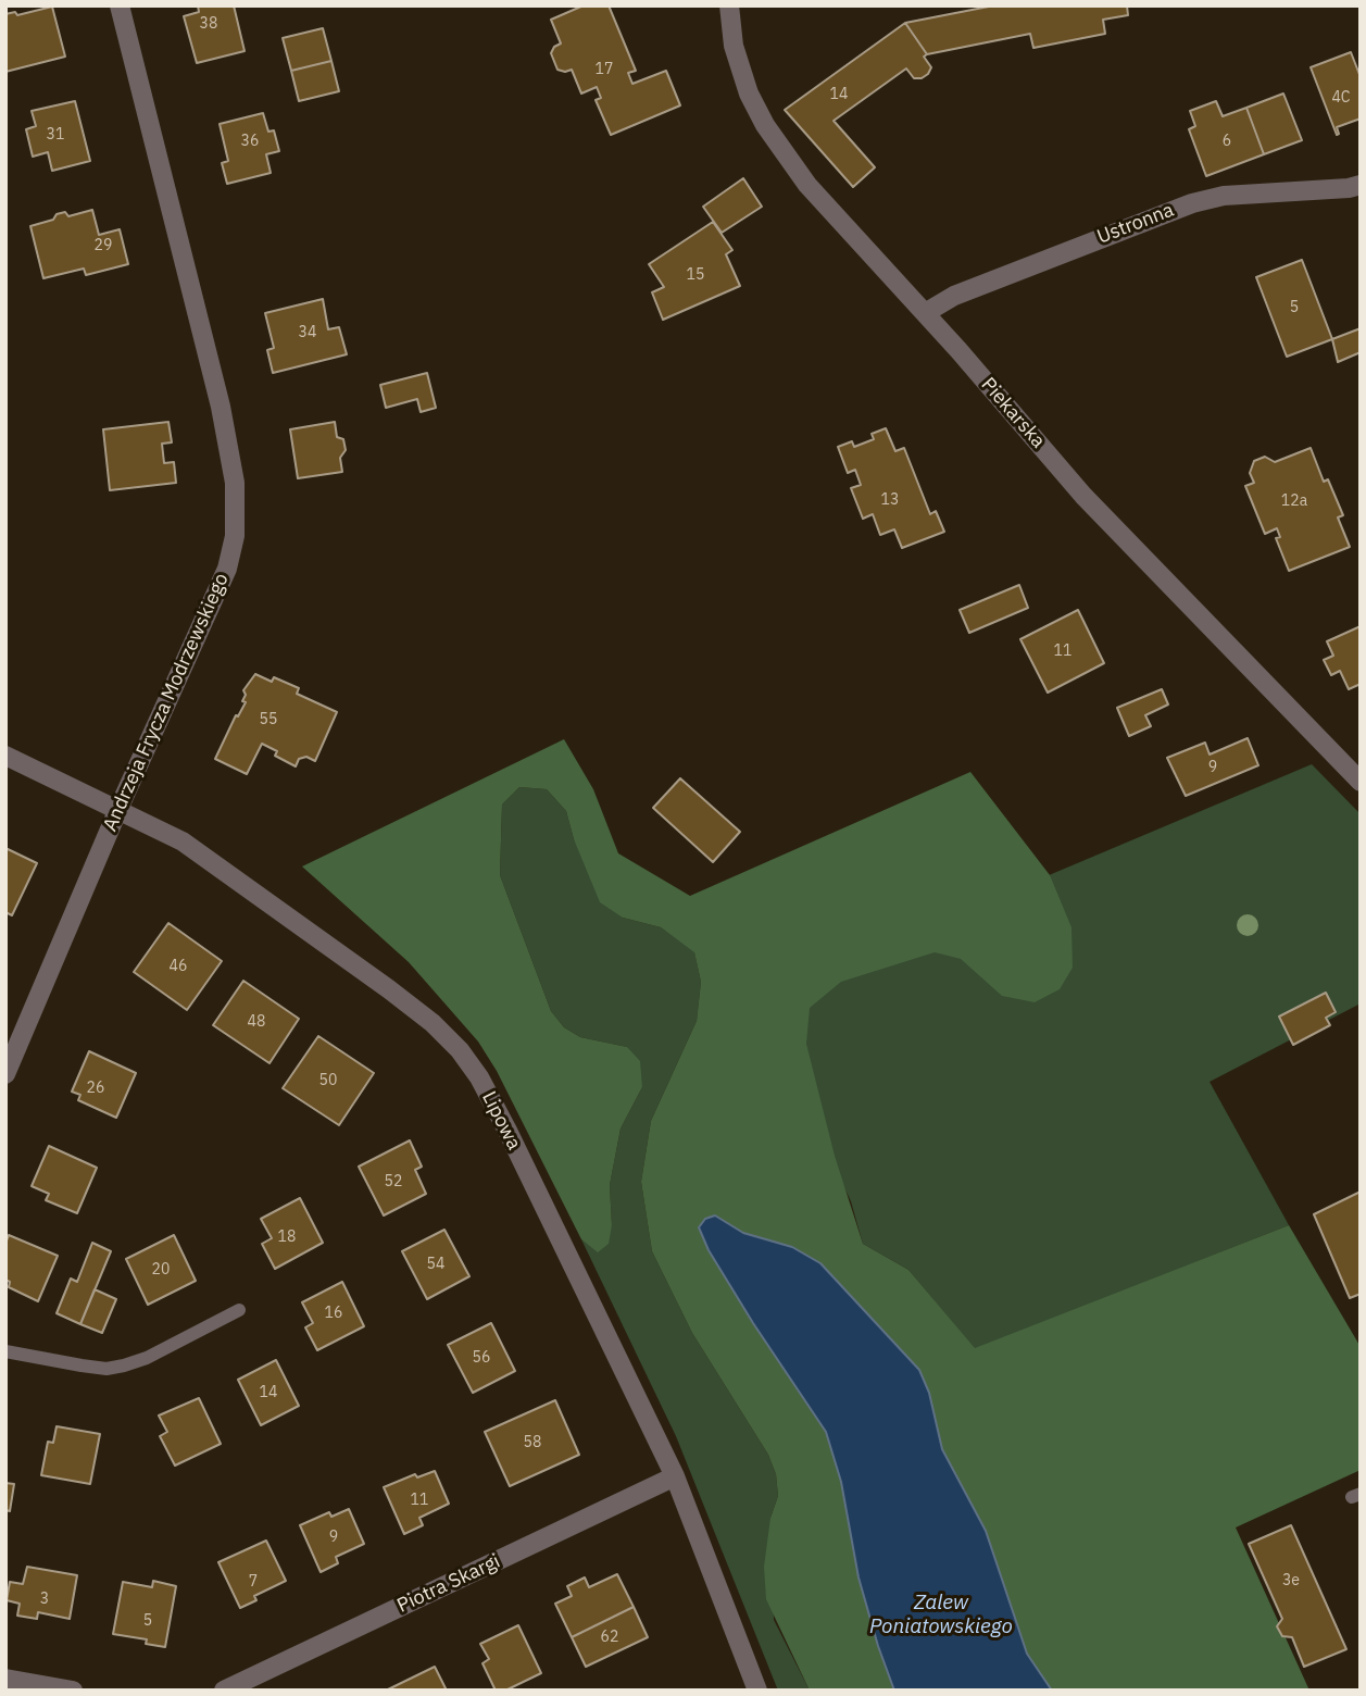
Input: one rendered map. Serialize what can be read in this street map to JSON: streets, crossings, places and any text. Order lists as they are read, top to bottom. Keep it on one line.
{"streets":{"street":["Ustronna","Piekarska","Andrzeja Frycza Modrzewskiego","Lipowa","Piotra Skargi"]},"crossings":[["Ustronna","Piekarska"],["Andrzeja Frycza Modrzewskiego","Lipowa"],["Lipowa","Piotra Skargi"]],"water":["Zalew Poniatowskiego"],"house_numbers":["38","17","14","4C","31","36","6","29","15","5","34","13","12a","11","55","9","46","48","50","26","52","18","54","20","16","56","14","58","11","9","3e","7","3","5","62"]}
